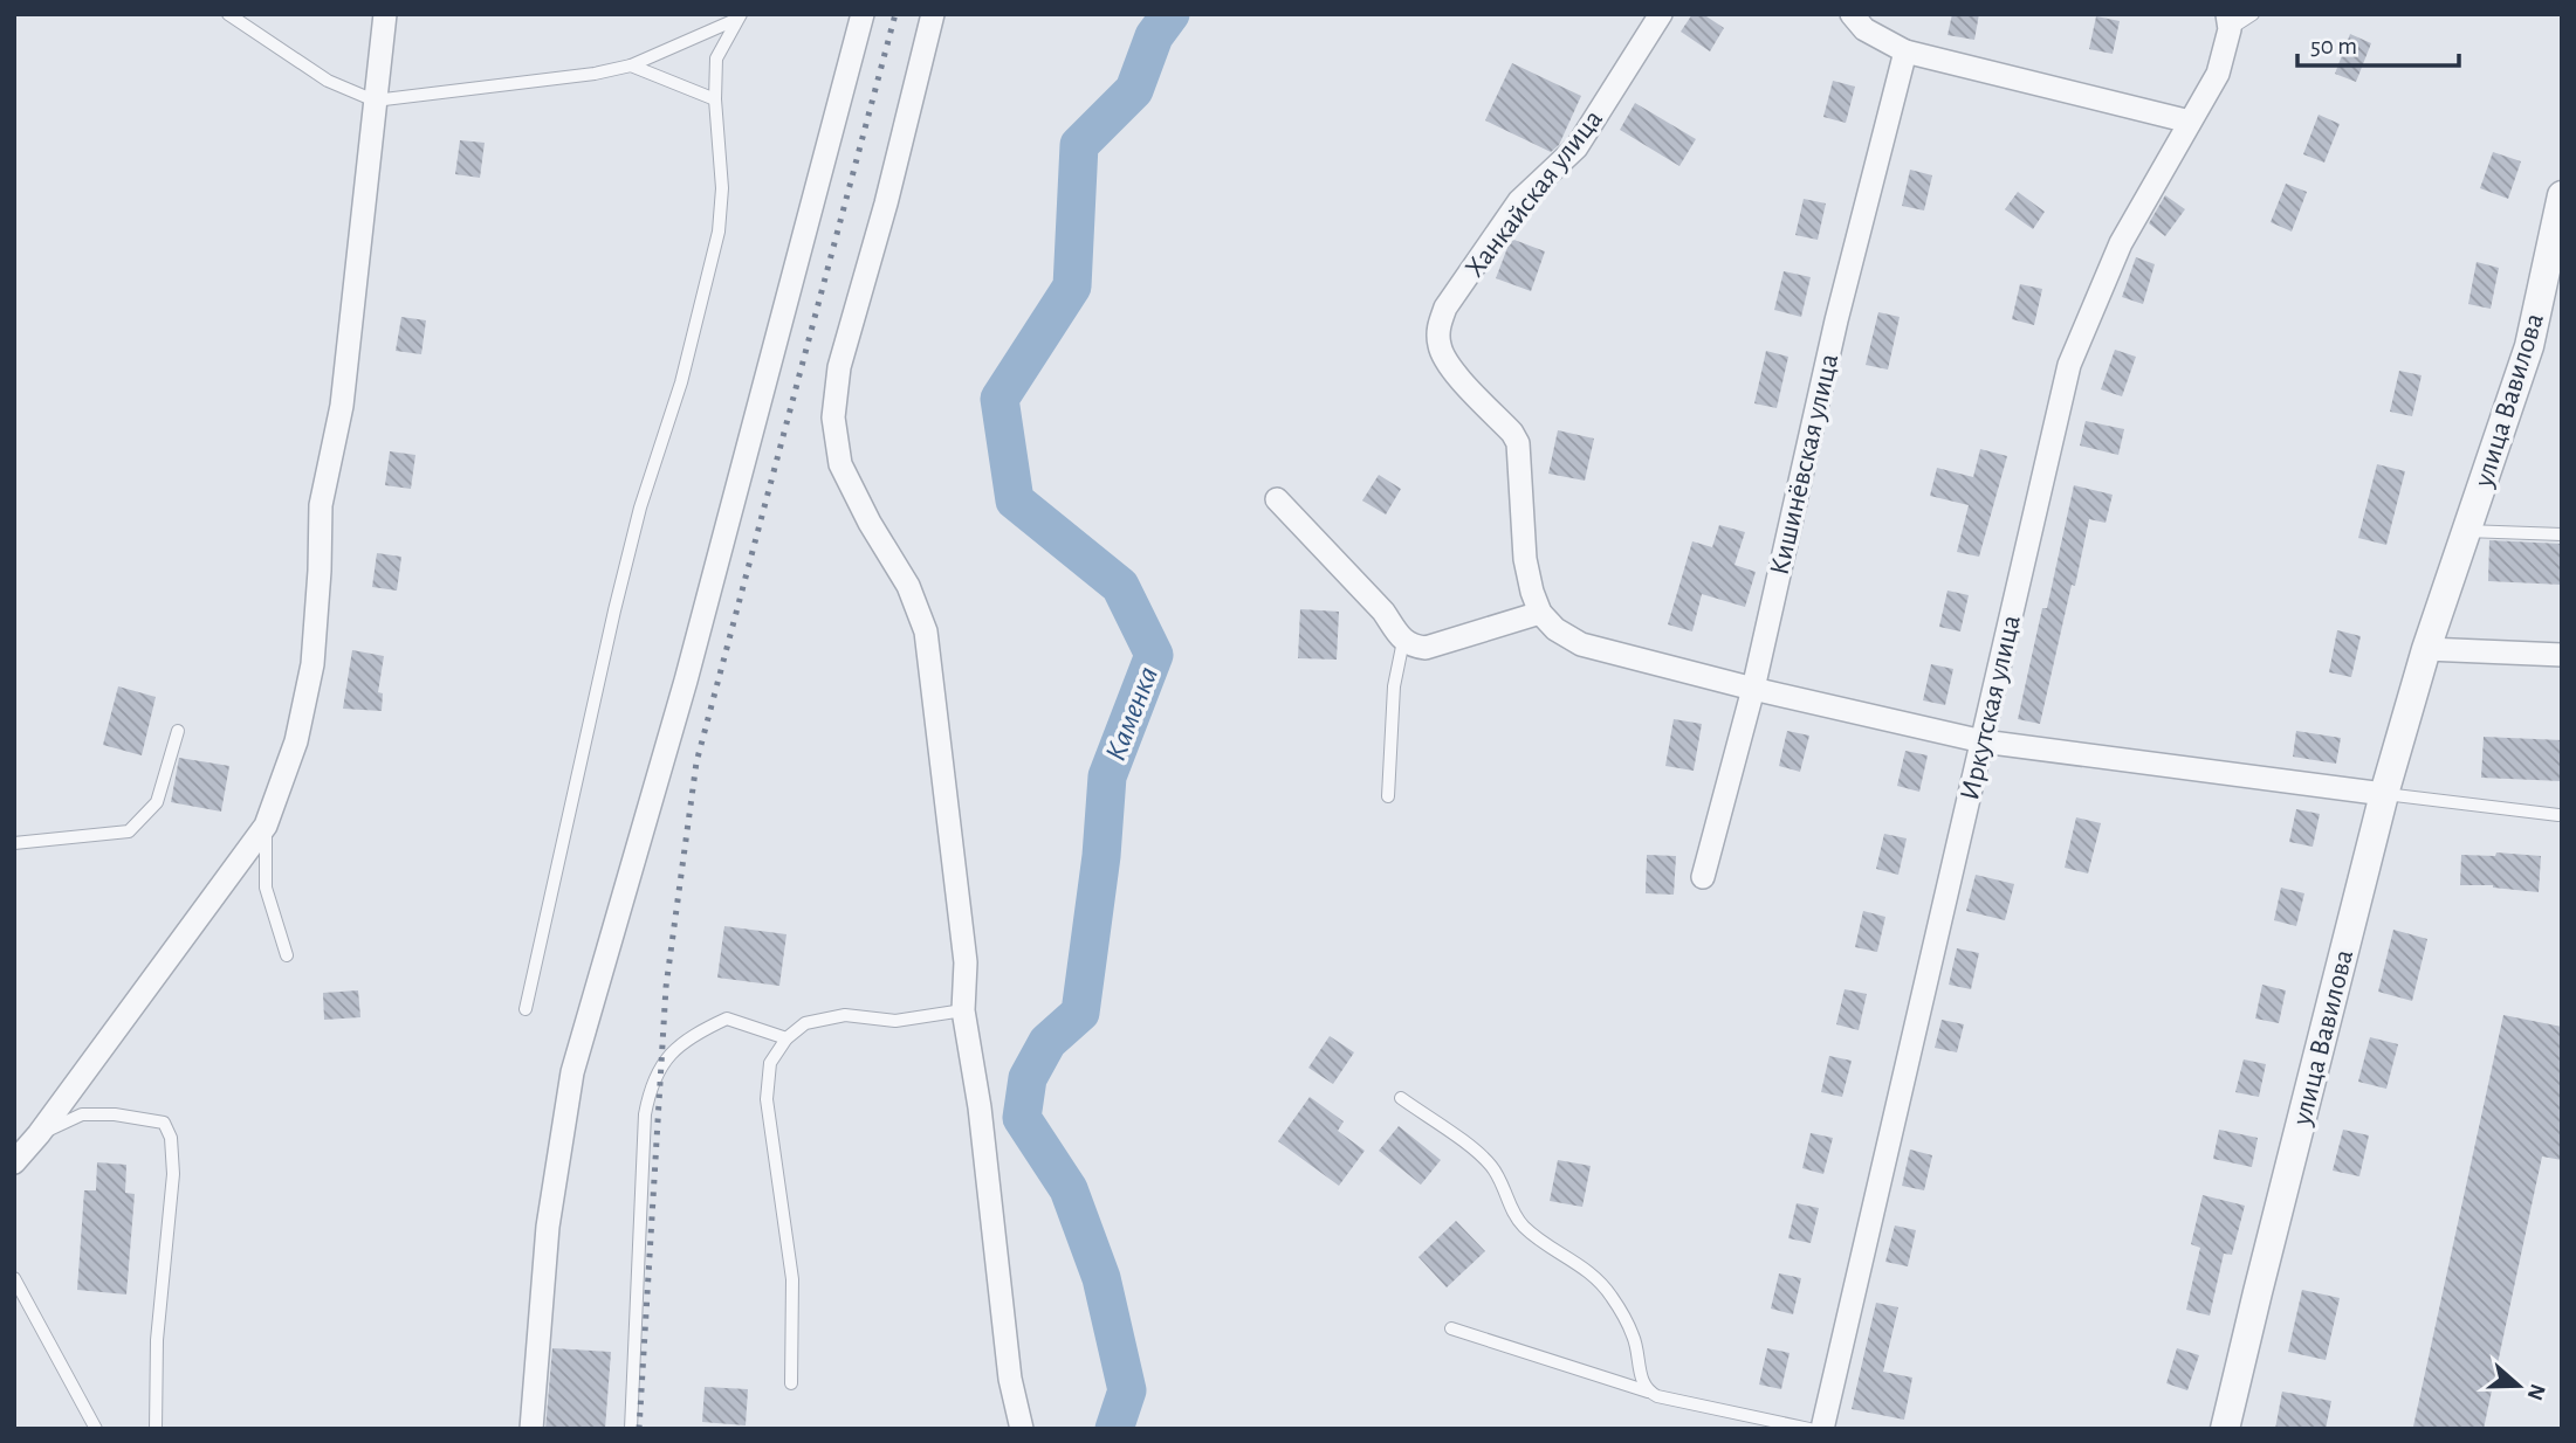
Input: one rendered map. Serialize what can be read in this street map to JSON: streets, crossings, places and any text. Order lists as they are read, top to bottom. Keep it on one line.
{"streets":{"street":["Ханкайская улица","улица Вавилова","Кишинёвская улица","Иркутская улица"]},"water":["Каменка"],"scale_bar":"50 m","north":"right"}
